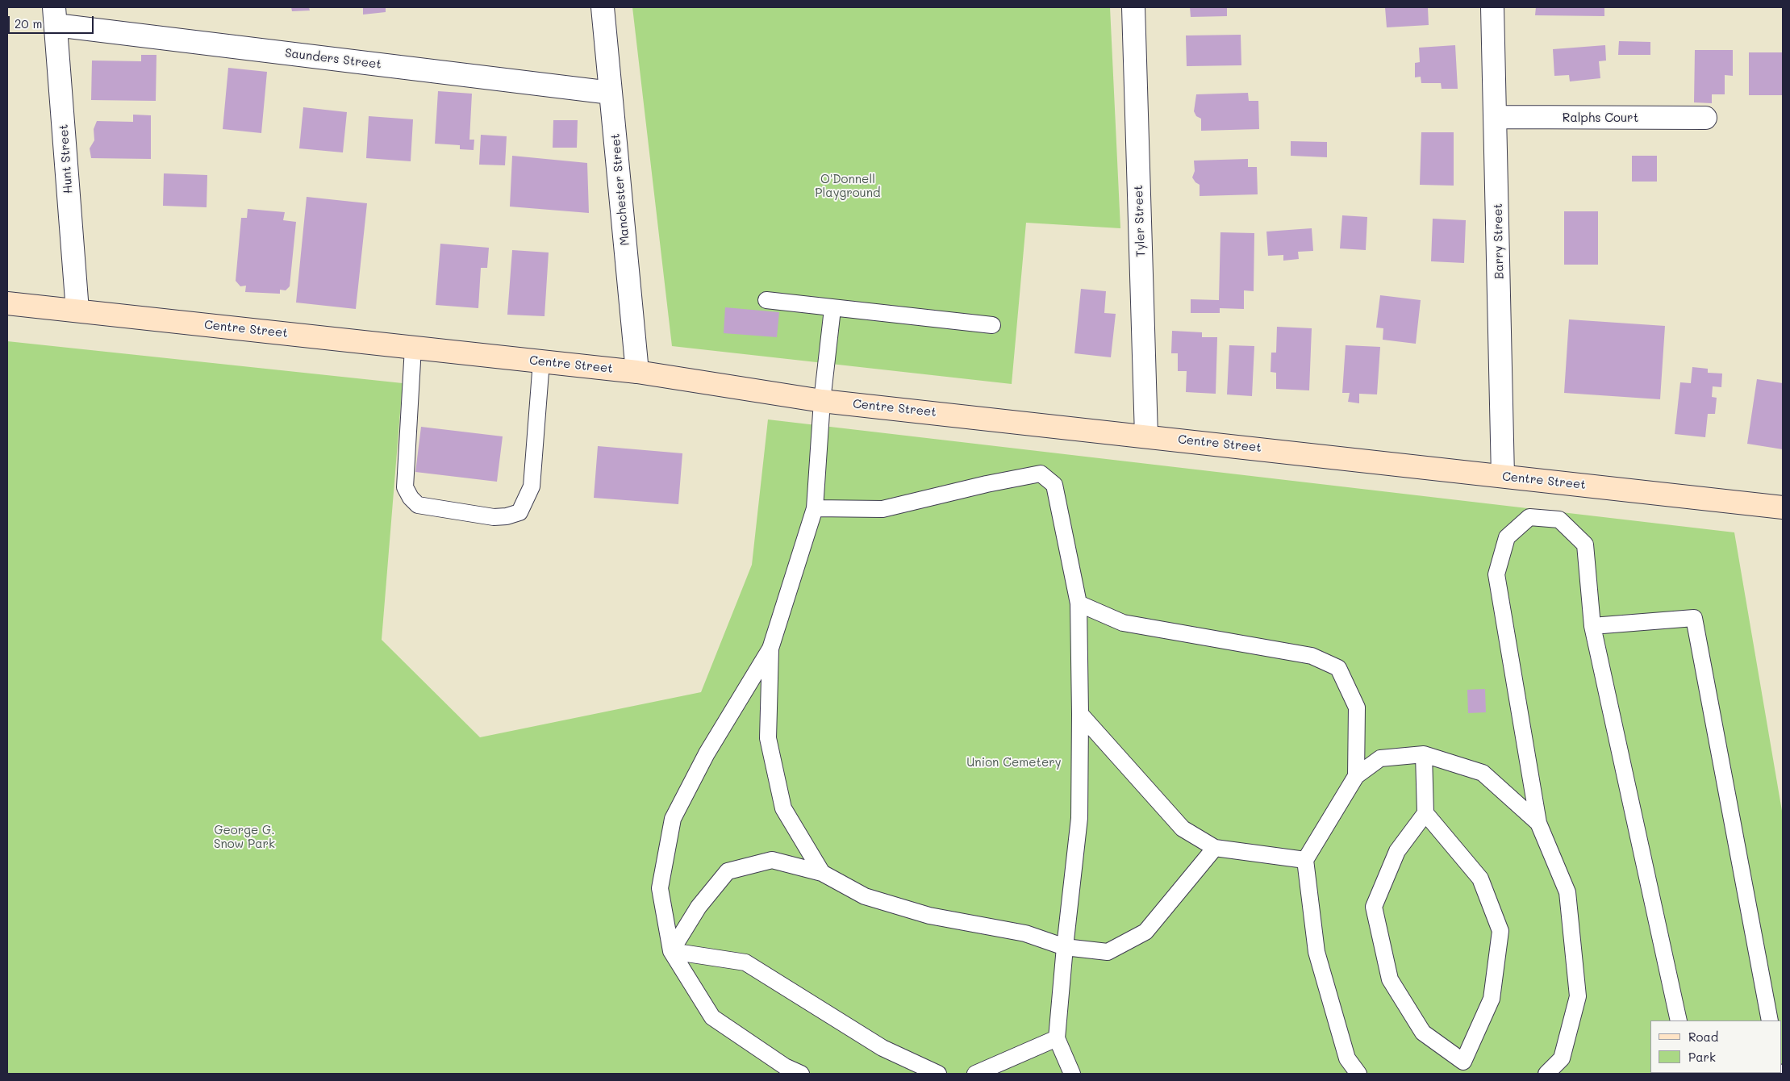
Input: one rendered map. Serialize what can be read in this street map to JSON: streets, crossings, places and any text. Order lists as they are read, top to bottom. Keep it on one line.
{"streets":{"main road":["Centre Street"],"street":["Saunders Street","Ralphs Court","Hunt Street","Manchester Street","Tyler Street","Barry Street"]},"crossings":[["Saunders Street","Hunt Street"],["Saunders Street","Manchester Street"],["Ralphs Court","Barry Street"],["Hunt Street","Centre Street"],["Manchester Street","Centre Street"],["Tyler Street","Centre Street"],["Barry Street","Centre Street"]],"parks":["O'Donnell Playground","Union Cemetery","George G. Snow Park"],"legend":["Road","Park"],"scale_bar":"20 m"}
